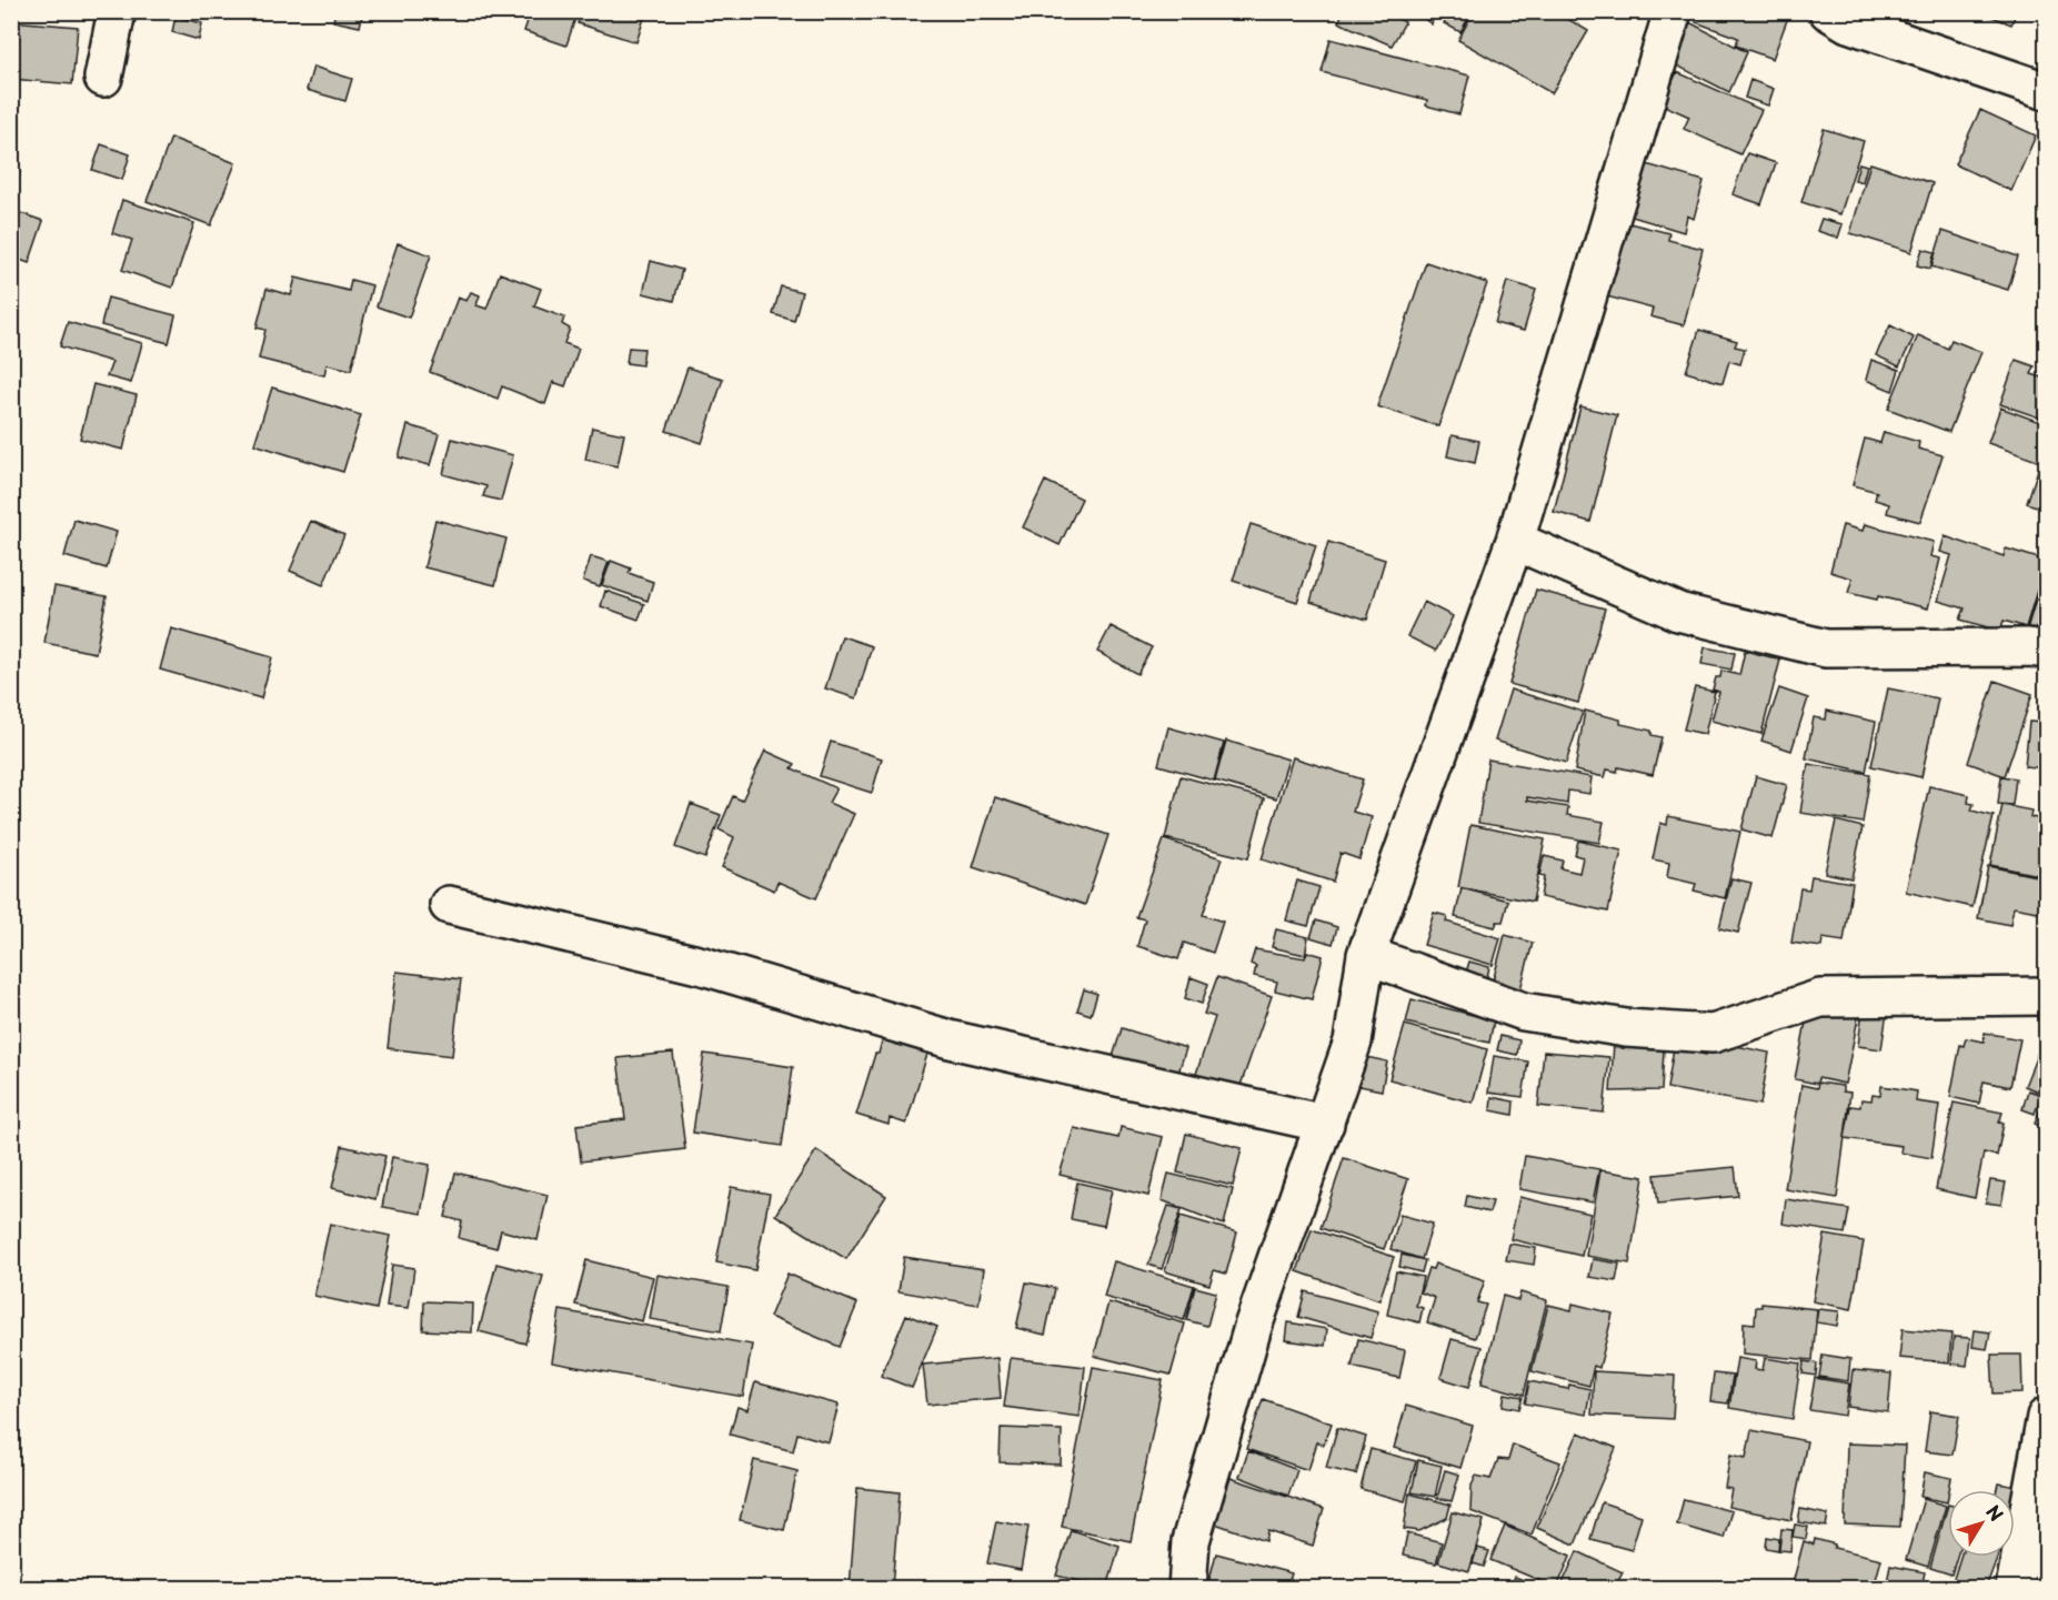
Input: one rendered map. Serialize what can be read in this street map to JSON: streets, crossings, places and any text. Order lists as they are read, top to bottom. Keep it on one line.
{"north":"top right"}
